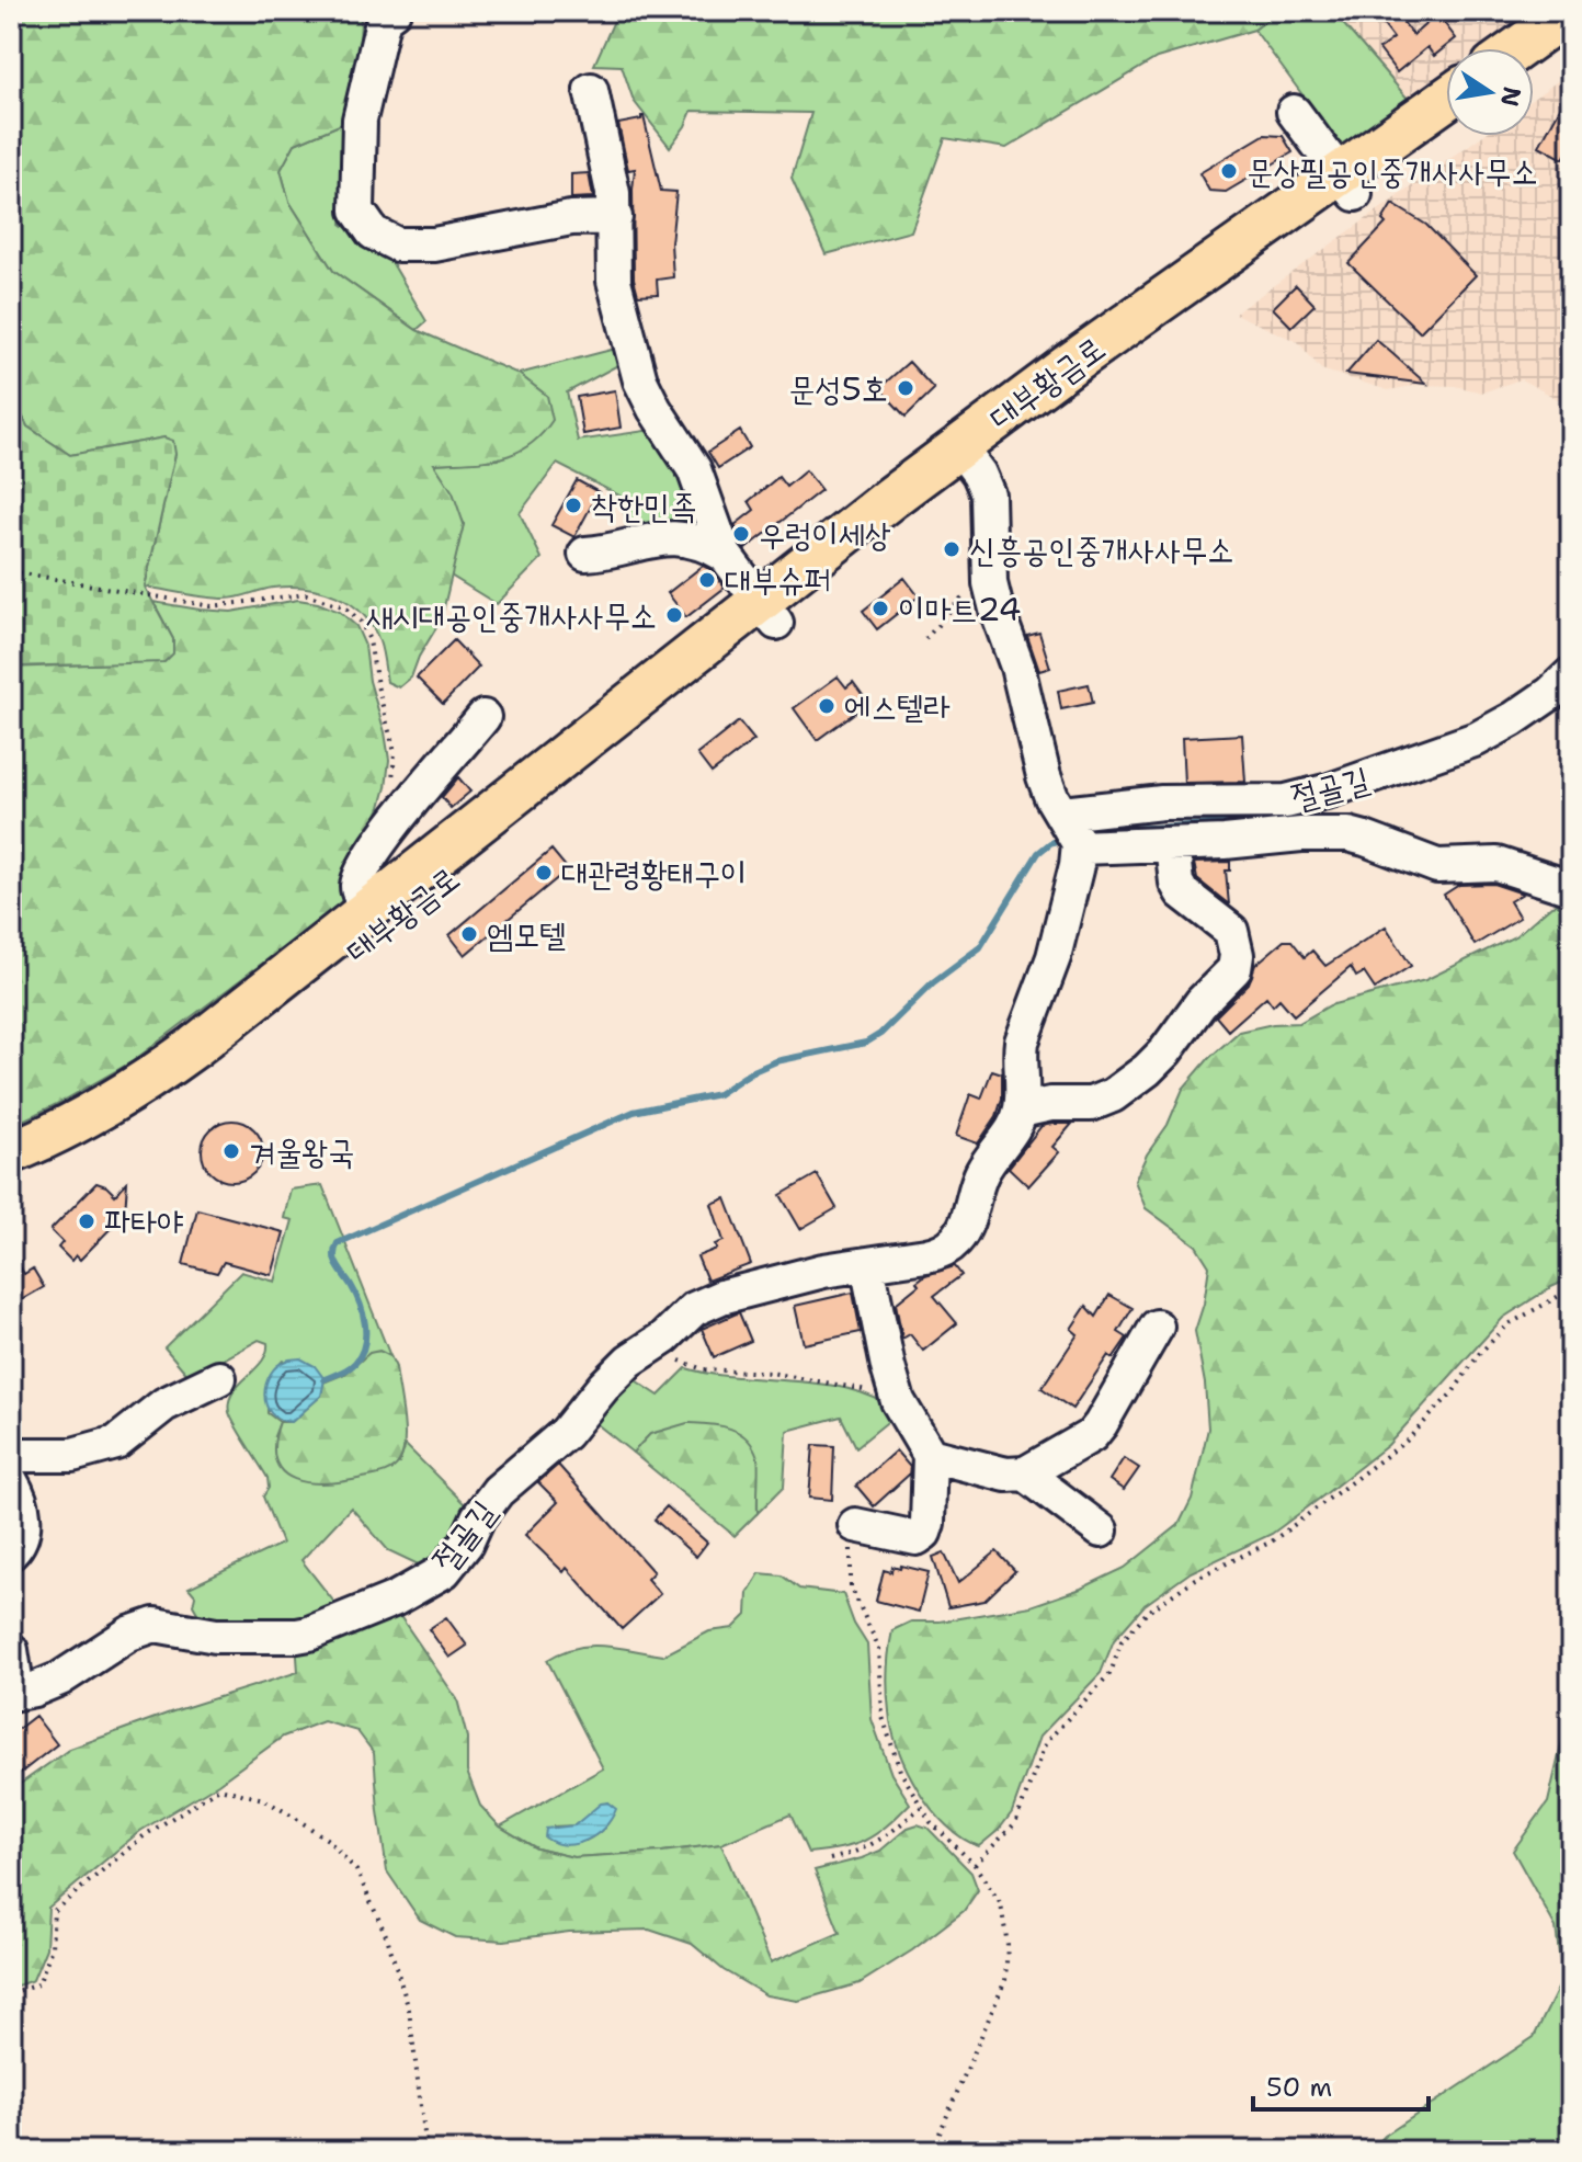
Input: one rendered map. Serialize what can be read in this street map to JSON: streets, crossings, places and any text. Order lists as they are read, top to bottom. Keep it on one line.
{"streets":{"main road":["대부황금로"],"lane":["절골길"]},"places":["문상필공인중개사사무소","문성5호","착한민족","우렁이세상","신흥공인중개사사무소","대부슈퍼","이마트24","새시대공인중개사사무소","에스텔라","대관령황태구이","엠모텔","겨울왕국","파타야"],"scale_bar":"50 m","north":"right"}
